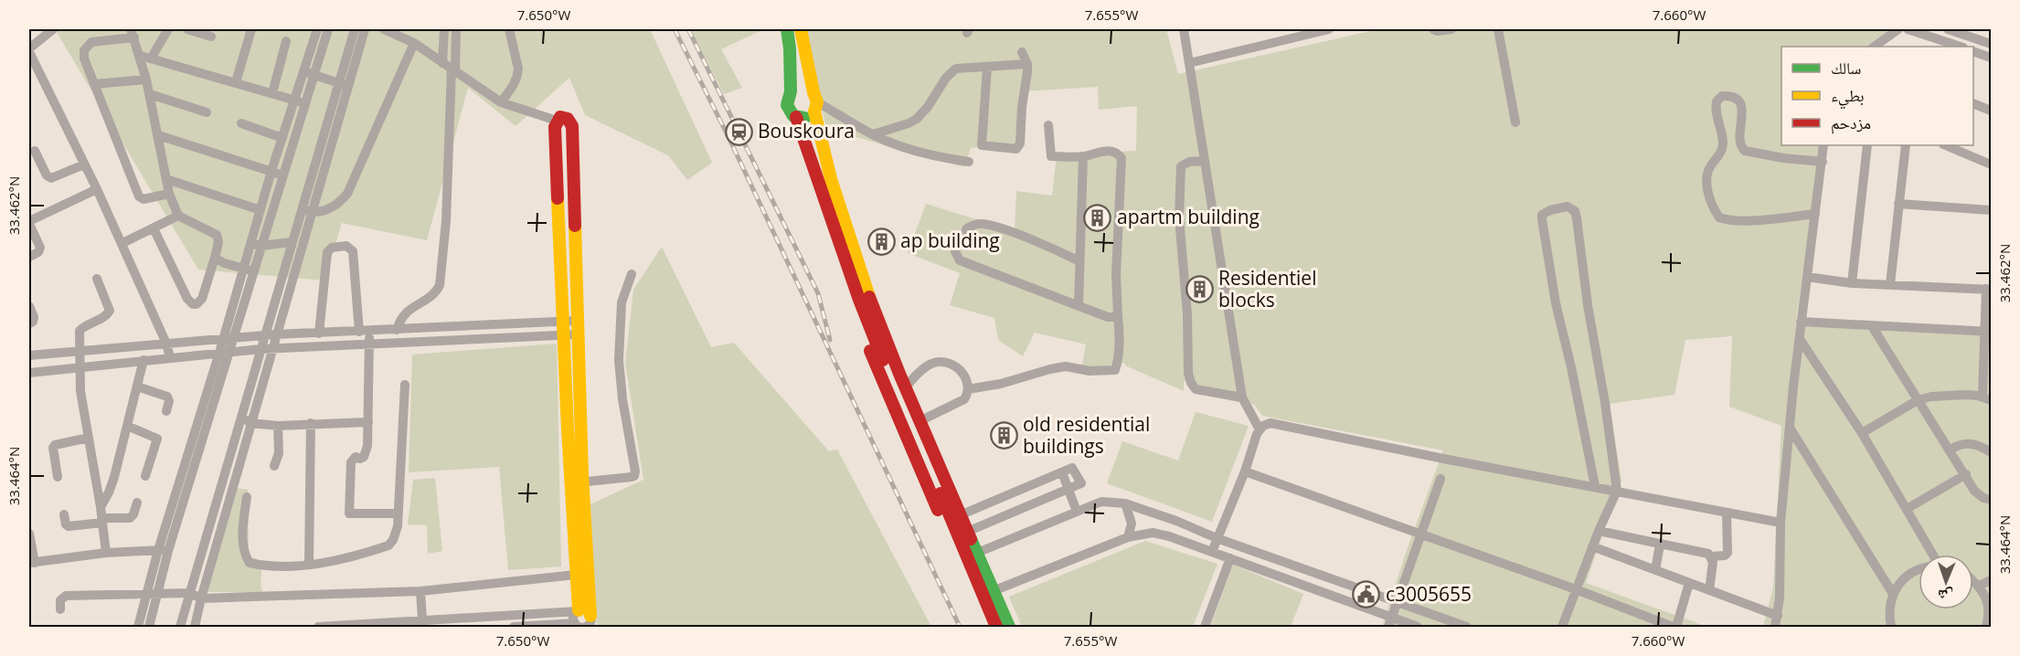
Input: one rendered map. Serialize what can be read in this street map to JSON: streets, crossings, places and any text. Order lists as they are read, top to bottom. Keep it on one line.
{"places":{"station":["Bouskoura"],"building":["apartm building","ap building","Residentiel blocks","old residential buildings"],"public building":["c3005655"]},"legend":["سالك","بطيء","مزدحم"],"north":"bottom","coordinates":["7.650°W","7.655°W","7.660°W","33.462°N","33.464°N"]}
